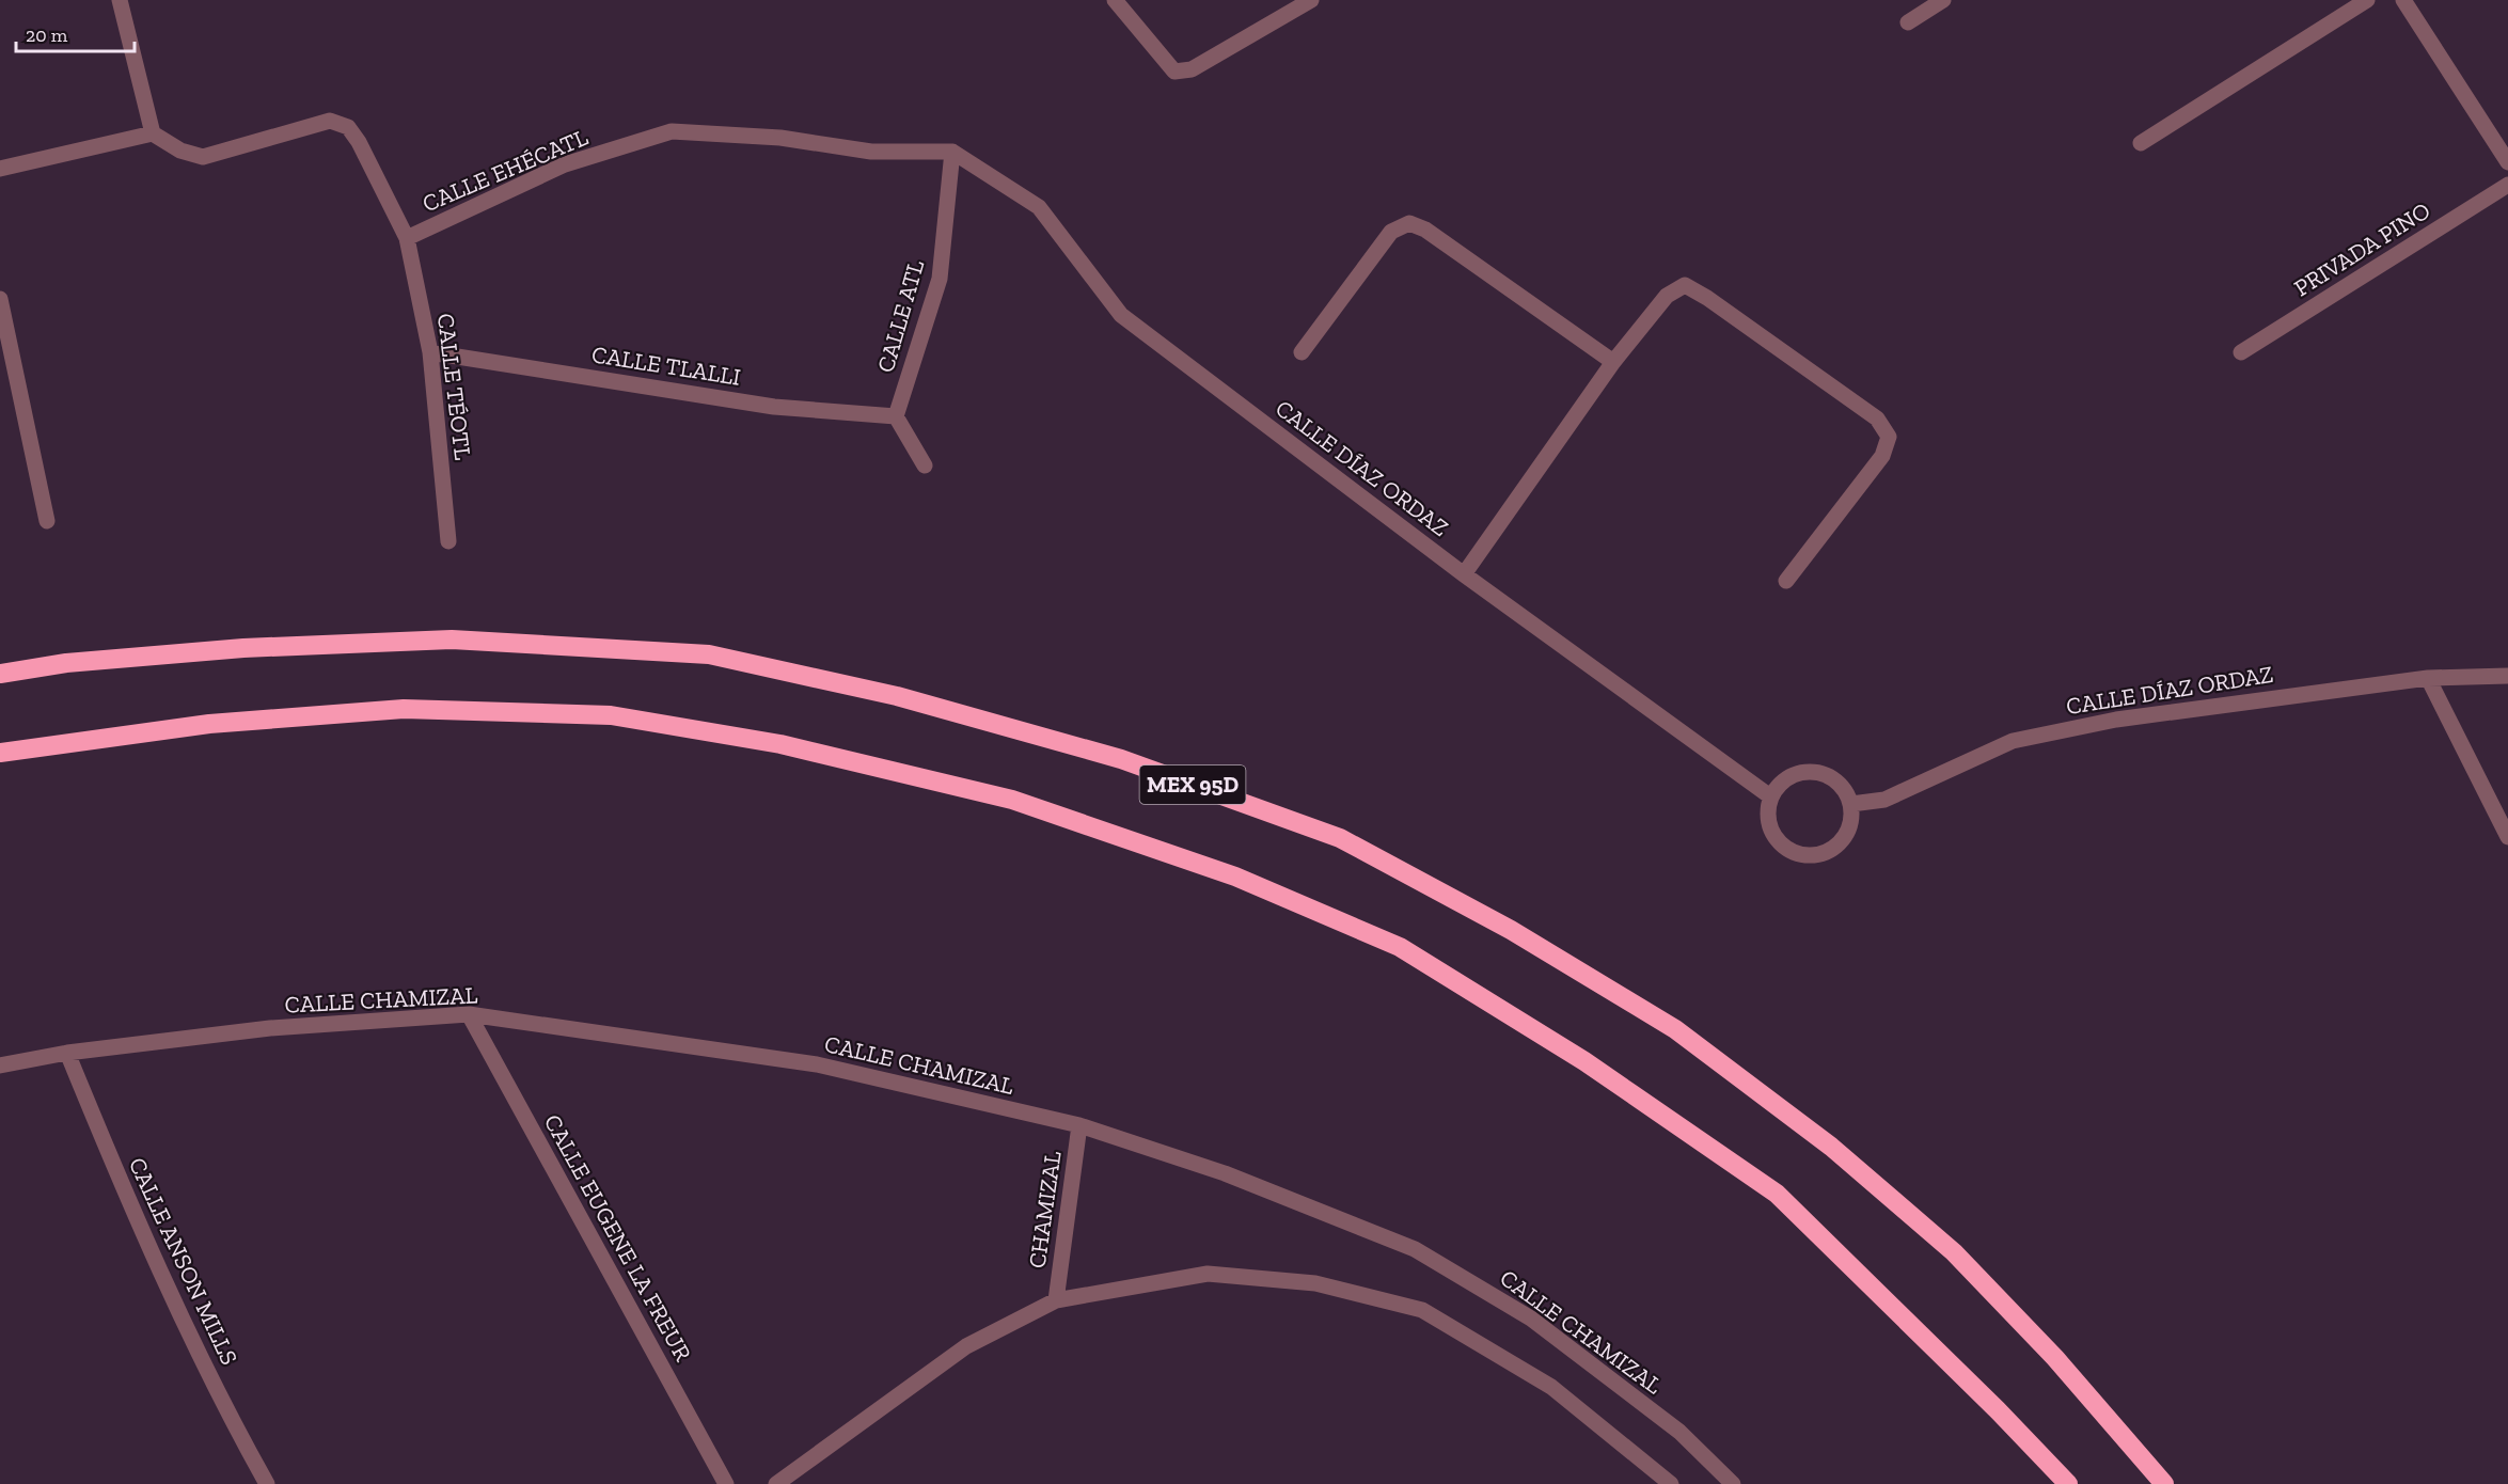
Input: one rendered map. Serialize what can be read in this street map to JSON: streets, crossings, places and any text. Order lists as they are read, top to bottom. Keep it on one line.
{"streets":{"highway":["MEX 95D"],"street":["CALLE EHÉCATL","PRIVADA PINO","CALLE ATL","CALLE TLALLI","CALLE TÉOTL","CALLE DÍAZ ORDAZ","CALLE CHAMIZAL","CHAMIZAL","CALLE EUGENE LA FREUR","CALLE ANSON MILLS"]},"crossings":[["CALLE EHÉCATL","CALLE ATL"],["CALLE EHÉCATL","CALLE TÉOTL"],["CALLE EHÉCATL","CALLE DÍAZ ORDAZ"],["CALLE ATL","CALLE TLALLI"],["CALLE ATL","CALLE DÍAZ ORDAZ"],["CALLE TLALLI","CALLE TÉOTL"],["CALLE CHAMIZAL","CHAMIZAL"],["CALLE CHAMIZAL","CALLE EUGENE LA FREUR"],["CALLE CHAMIZAL","CALLE ANSON MILLS"]],"scale_bar":"20 m"}
